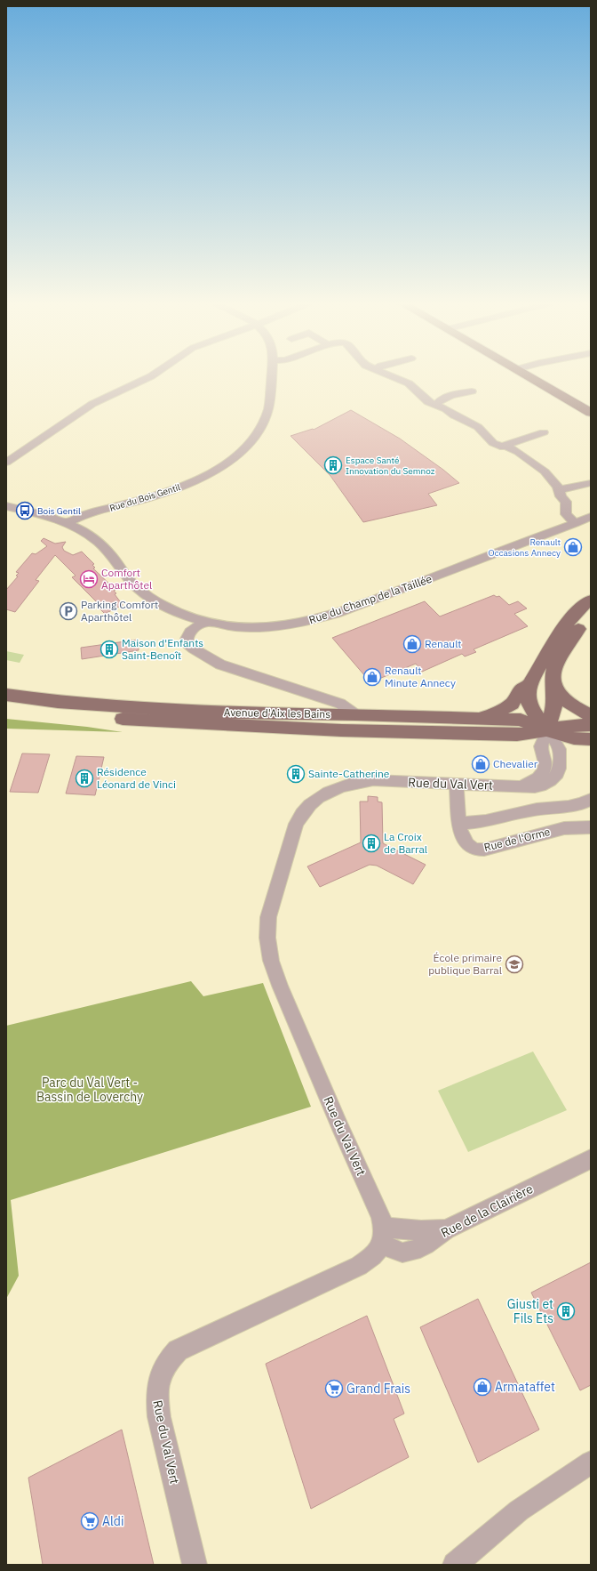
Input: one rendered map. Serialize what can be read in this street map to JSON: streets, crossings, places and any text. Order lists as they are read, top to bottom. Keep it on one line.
{"streets":{"main road":["Avenue d'Aix les Bains"],"street":["Rue du Bois Gentil","Rue du Champ de la Taillée","Rue du Val Vert","Rue de l'Orme","Rue de la Clairière"]},"crossings":[["Rue du Bois Gentil","Rue du Champ de la Taillée"],["Avenue d'Aix les Bains","Rue du Val Vert"],["Rue du Val Vert","Rue de l'Orme"],["Rue du Val Vert","Rue de la Clairière"]],"parks":["Parc du Val Vert - Bassin de Loverchy"],"places":{"building":["Espace Santé Innovation du Semnoz","Maison d'Enfants Saint-Benoît","Sainte-Catherine","Résidence Léonard de Vinci","La Croix de Barral","Giusti et Fils Ets"],"bus stop":["Bois Gentil"],"shop":["Renault Occasions Annecy","Renault","Renault Minute Annecy","Chevalier","Armataffet"],"hotel":["Comfort Aparthôtel"],"parking":["Parking Comfort Aparthôtel"],"school or university":["École primaire publique Barral"],"supermarket":["Grand Frais","Aldi"]}}
